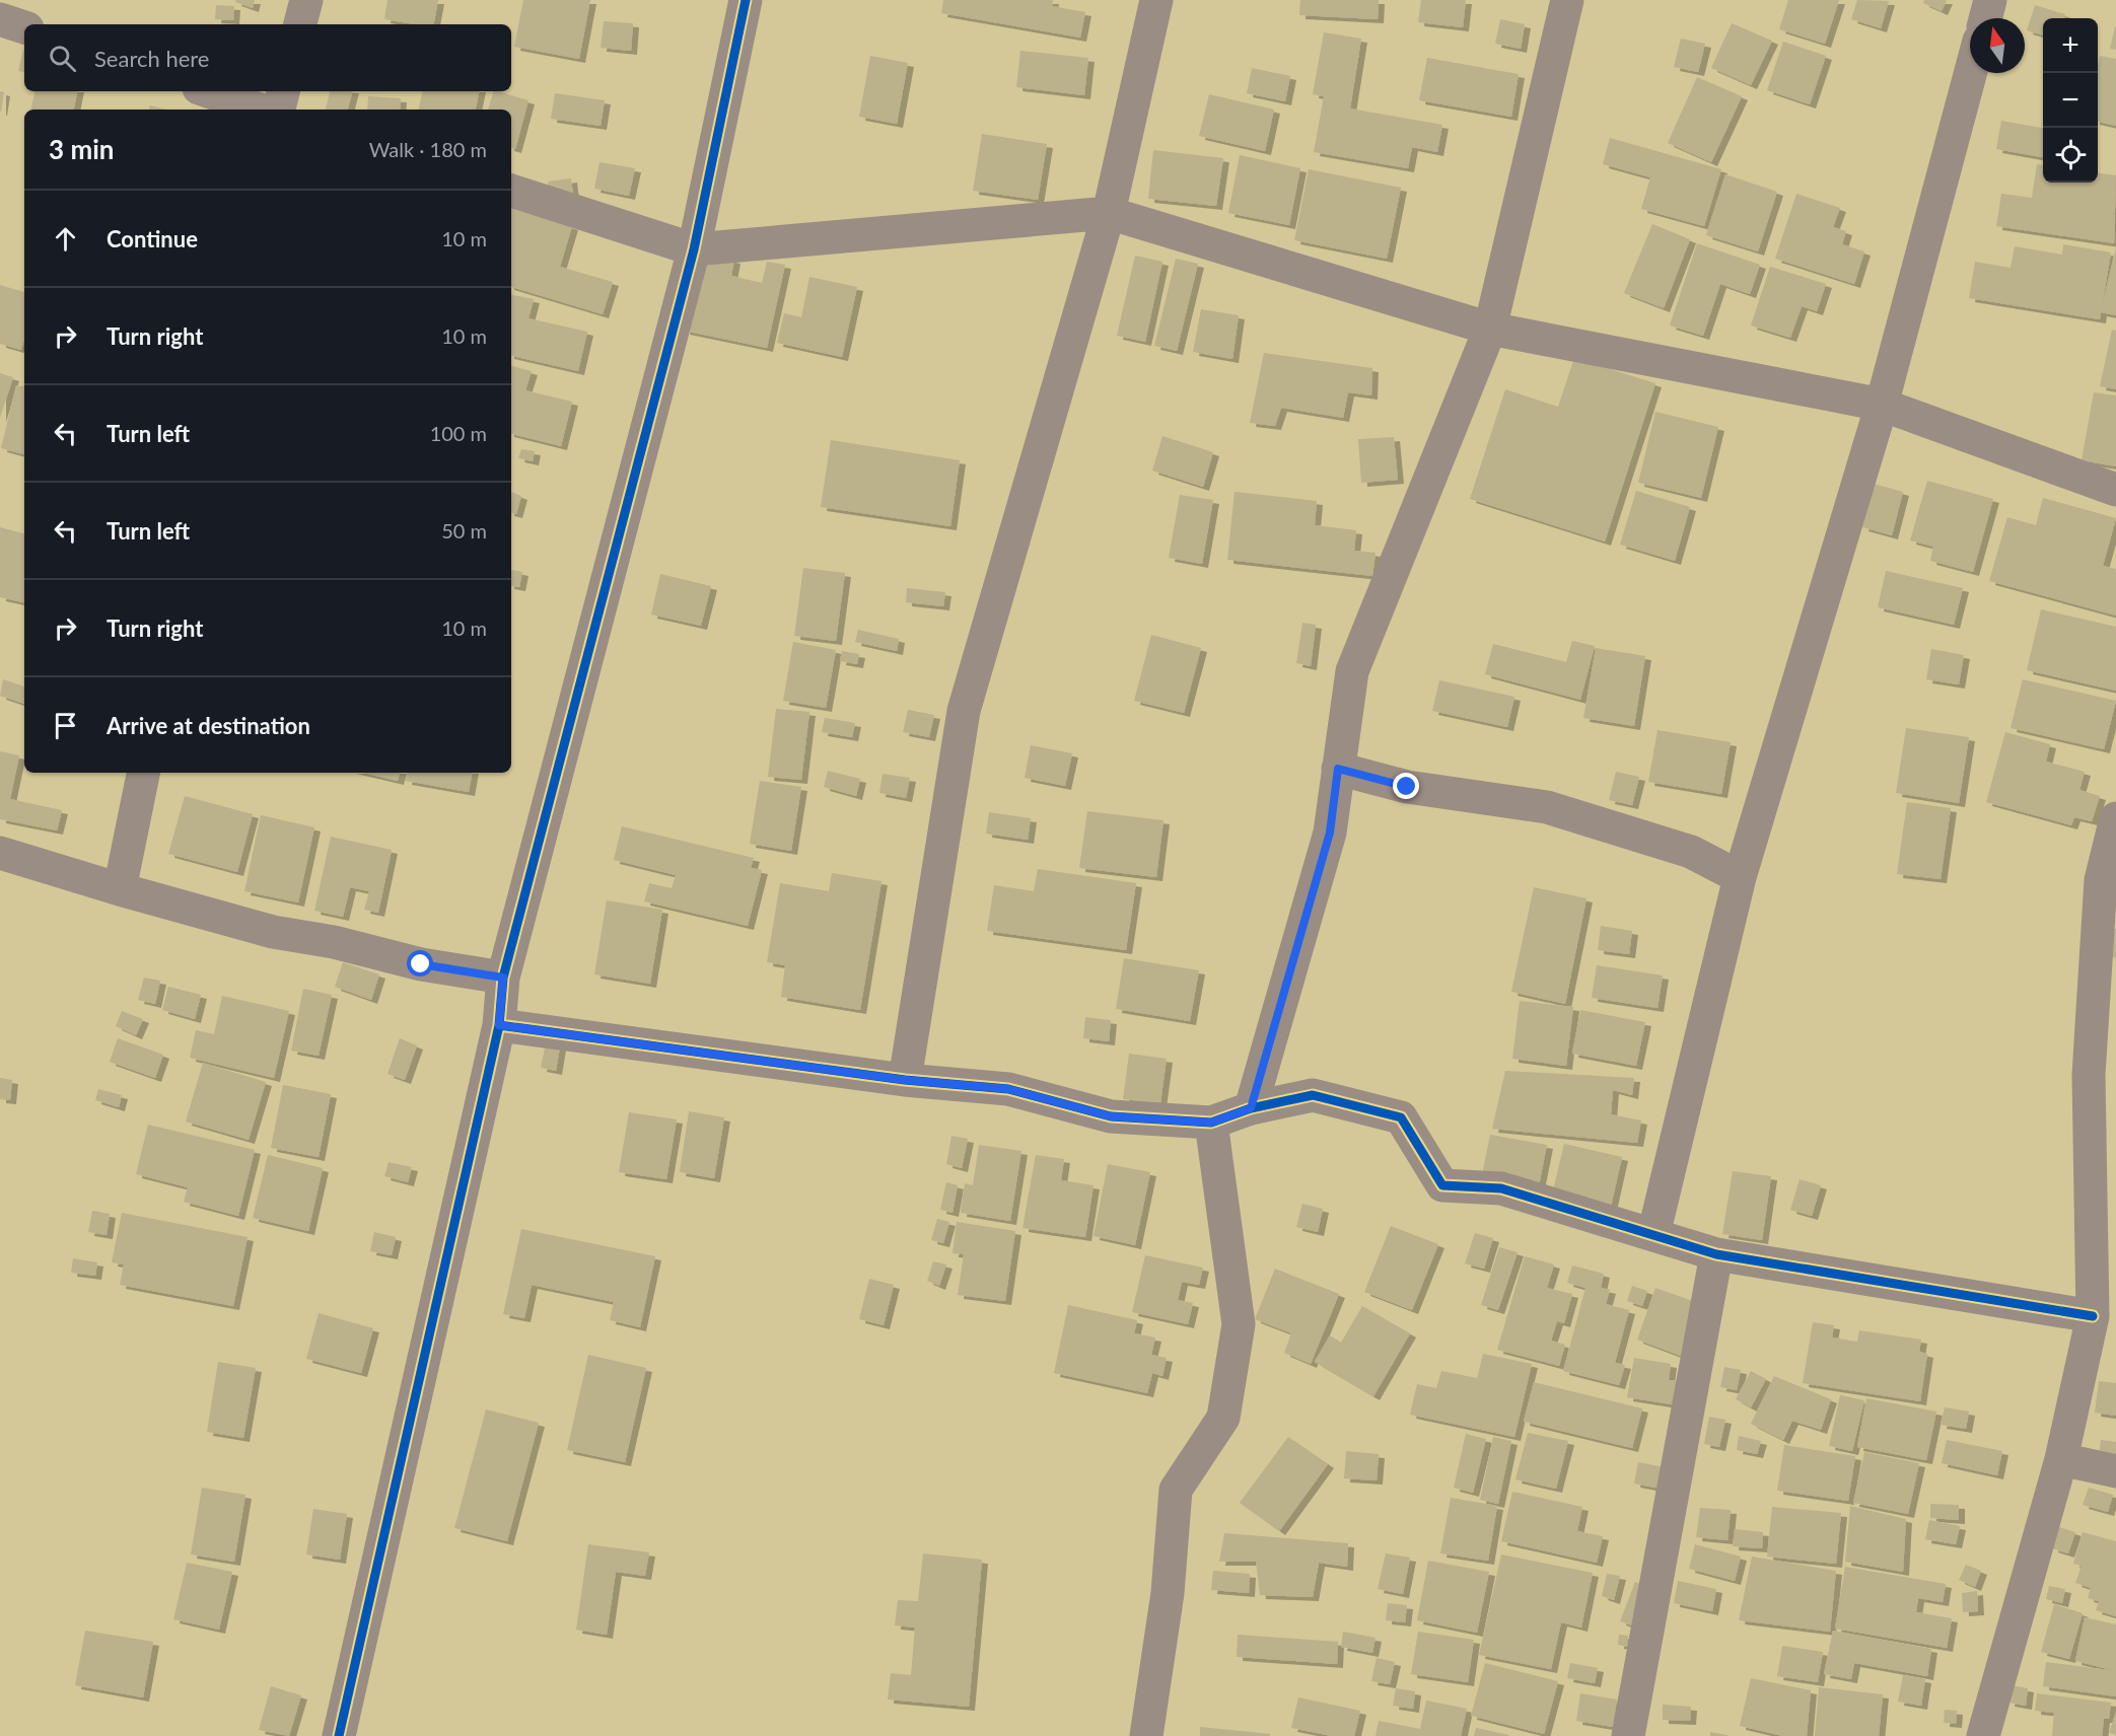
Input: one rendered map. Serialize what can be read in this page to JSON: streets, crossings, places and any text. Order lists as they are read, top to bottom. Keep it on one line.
{"north":"top","page":{"map_buttons":["+","−"],"search":"Search here","heading":["3 min","Walk · 180 m"],"list":[["Continue","10 m"],["Turn right","10 m"],["Turn left","100 m"],["Turn left","50 m"],["Turn right","10 m"],"Arrive at destination"]}}
